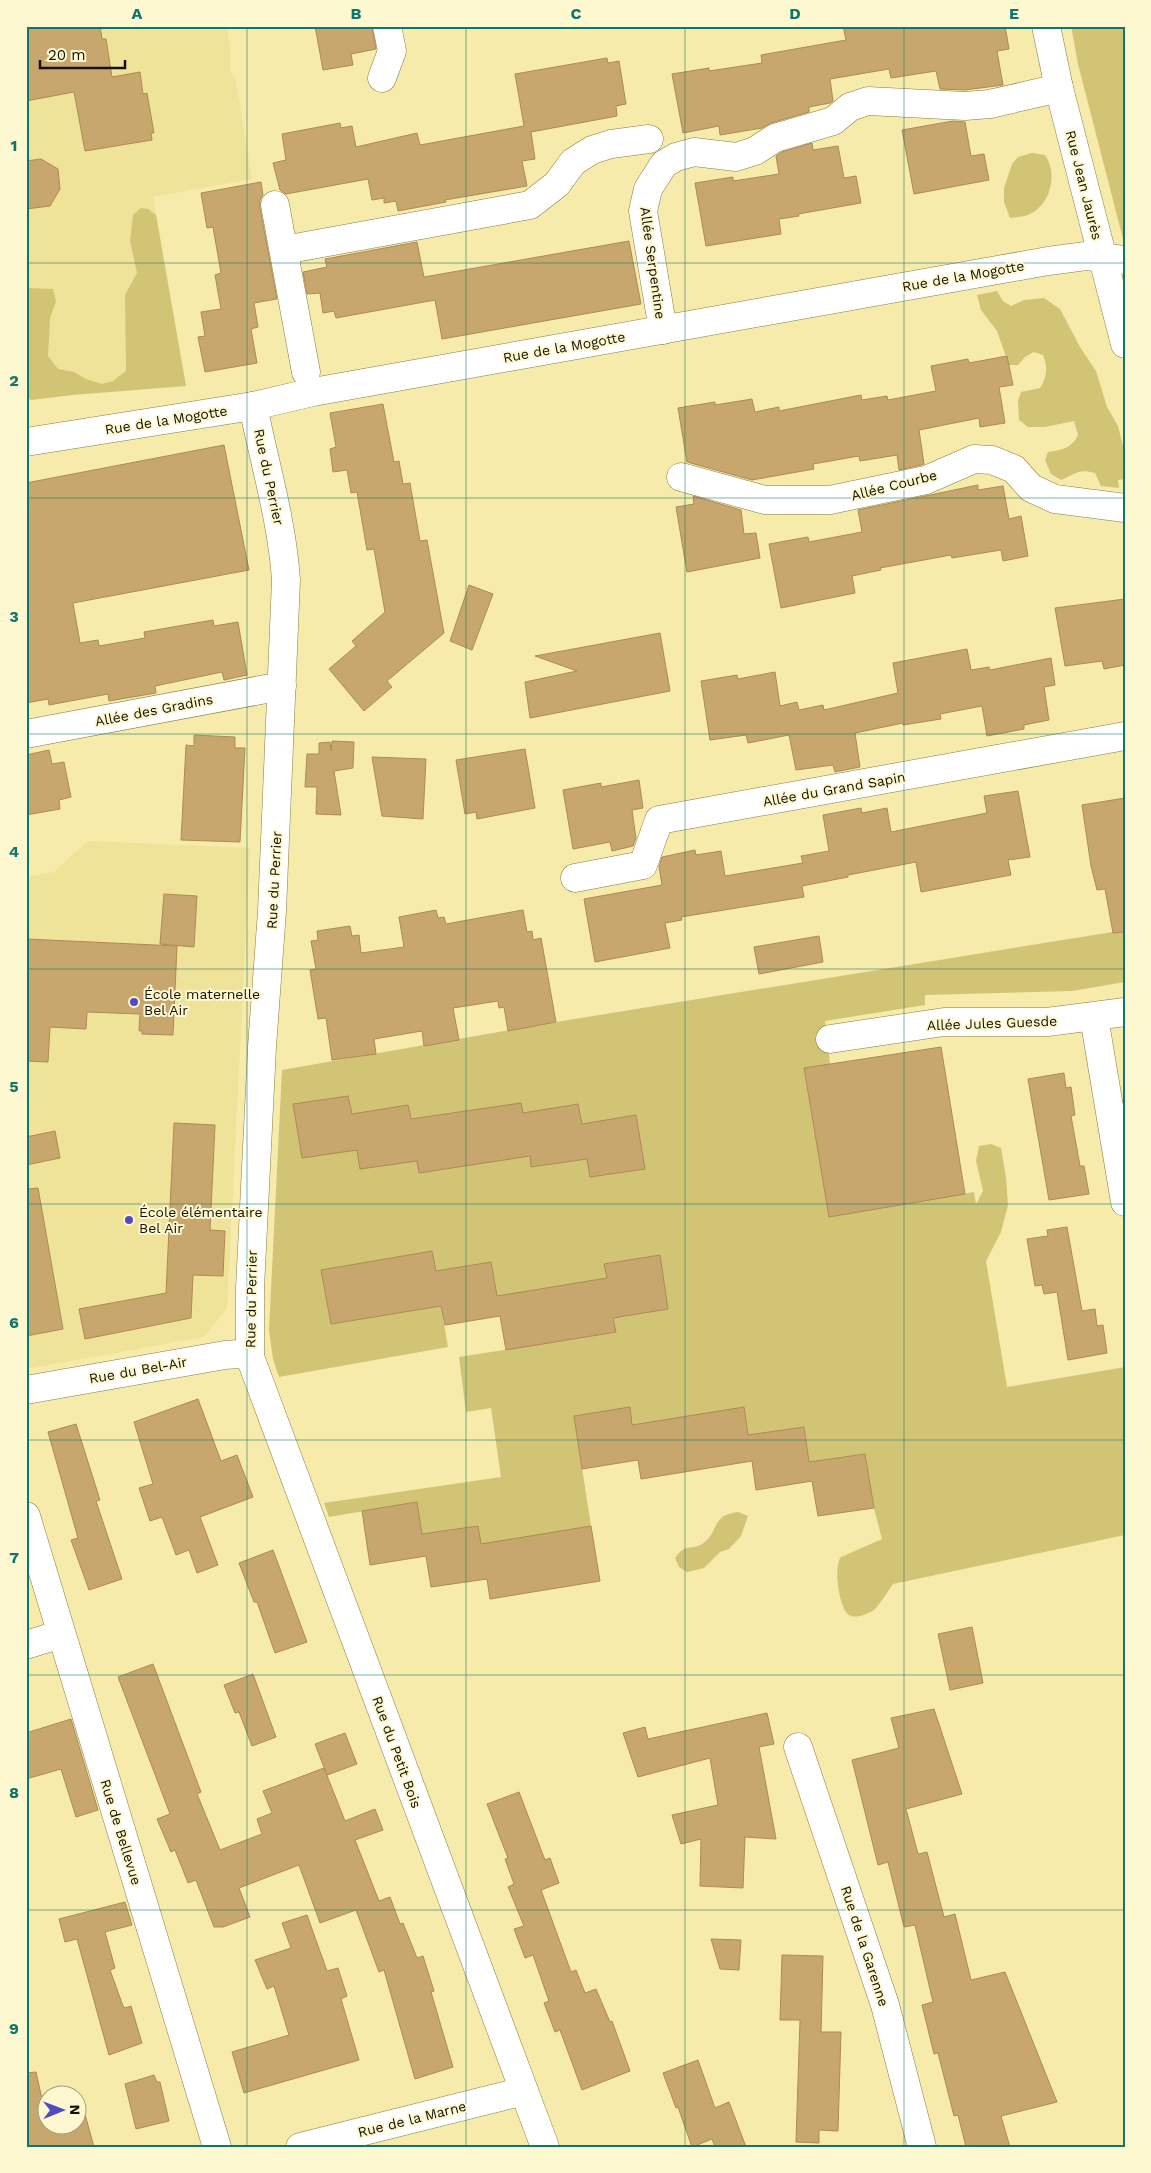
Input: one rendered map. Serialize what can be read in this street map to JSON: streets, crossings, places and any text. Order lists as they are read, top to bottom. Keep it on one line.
{"streets":{"street":["Rue Jean Jaurès","Allée Serpentine","Rue de la Mogotte","Rue du Perrier","Allée Courbe","Allée des Gradins","Allée du Grand Sapin","Allée Jules Guesde","Rue du Bel-Air","Rue du Petit Bois","Rue de Bellevue","Rue de la Garenne","Rue de la Marne"]},"crossings":[["Rue Jean Jaurès","Allée Serpentine"],["Rue Jean Jaurès","Rue de la Mogotte"],["Allée Serpentine","Rue de la Mogotte"],["Rue de la Mogotte","Rue du Perrier"],["Rue du Perrier","Allée des Gradins"],["Rue du Perrier","Rue du Bel-Air"],["Rue du Perrier","Rue du Petit Bois"],["Rue du Bel-Air","Rue du Petit Bois"],["Rue du Petit Bois","Rue de la Marne"]],"places":["École maternelle Bel Air","École élémentaire Bel Air"],"scale_bar":"20 m","north":"right","grid":{"columns":["A","B","C","D","E"],"rows":["1","2","3","4","5","6","7","8","9"]}}
